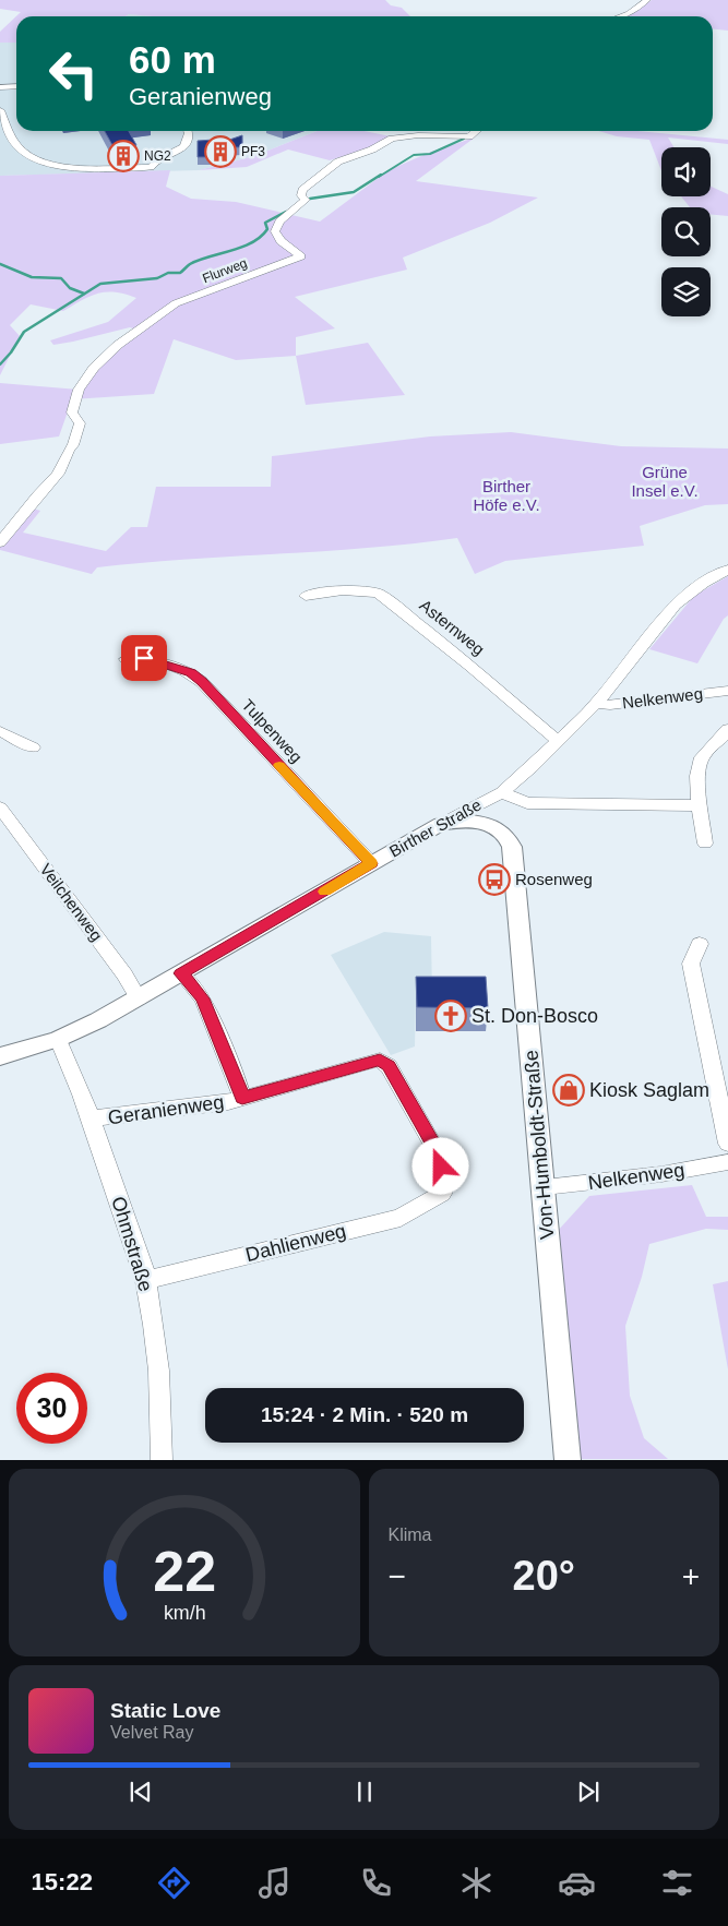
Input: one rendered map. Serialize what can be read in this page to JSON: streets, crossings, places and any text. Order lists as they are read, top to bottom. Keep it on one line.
{"streets":{"street":["Flurweg","Asternweg","Nelkenweg","Tulpenweg","Birther Straße","Veilchenweg","Geranienweg","Von-Humboldt-Straße","Dahlienweg","Ohmstraße"]},"crossings":[["Asternweg","Birther Straße"],["Nelkenweg","Birther Straße"],["Nelkenweg","Von-Humboldt-Straße"],["Tulpenweg","Birther Straße"],["Birther Straße","Veilchenweg"],["Birther Straße","Geranienweg"],["Birther Straße","Von-Humboldt-Straße"],["Birther Straße","Ohmstraße"],["Geranienweg","Dahlienweg"],["Geranienweg","Ohmstraße"],["Dahlienweg","Ohmstraße"]],"parks":["Grüne Insel e.V.","Birther Höfe e.V."],"places":{"building":["PF3","NG2"],"bus stop":["Rosenweg"],"church":["St. Don-Bosco"],"shop":["Kiosk Saglam"]},"page":{"turn":["60 m","Geranienweg"],"limit":"30","trip":"15:24 · 2 Min. · 520 m","tile":"Klima","heat":["−","20°","+"],"song":["Static Love","Velvet Ray"],"tabs":"15:22","gauge":["22","km/h"]}}
